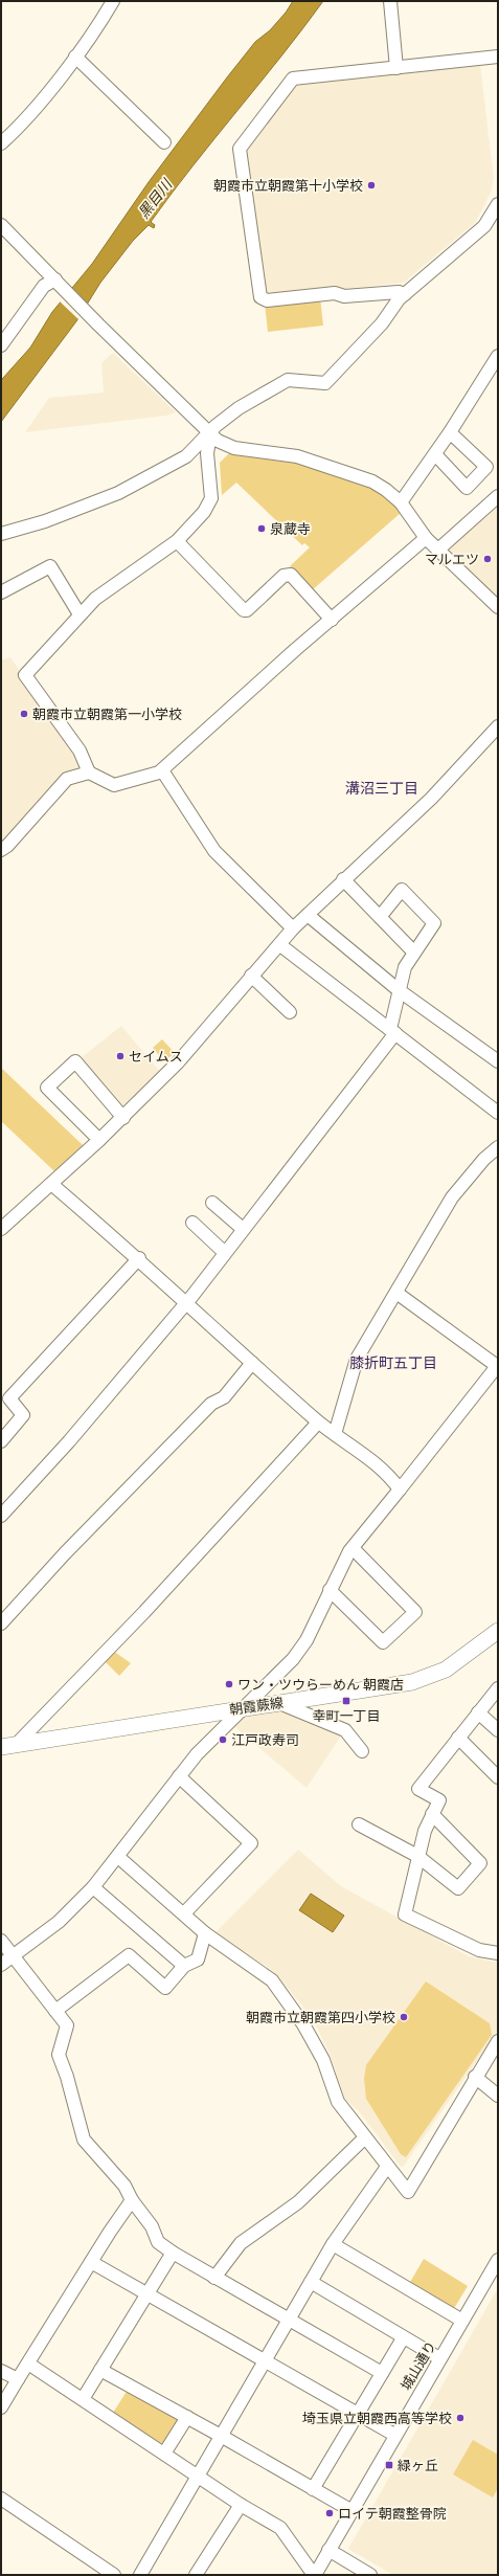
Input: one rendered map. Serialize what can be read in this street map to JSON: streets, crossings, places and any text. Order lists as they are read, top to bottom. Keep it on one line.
{"streets":{"main road":["朝霞蕨線"],"street":["城山通り"]},"districts":["溝沼三丁目","膝折町五丁目"],"water":["黒目川"],"places":{"other":["朝霞市立朝霞第十小学校","泉蔵寺","マルエツ","朝霞市立朝霞第一小学校","セイムス","ワン・ツウらーめん 朝霞店","江戸政寿司","朝霞市立朝霞第四小学校","埼玉県立朝霞西高等学校","ロイテ朝霞整骨院"],"transit":["幸町一丁目","緑ヶ丘"]}}
